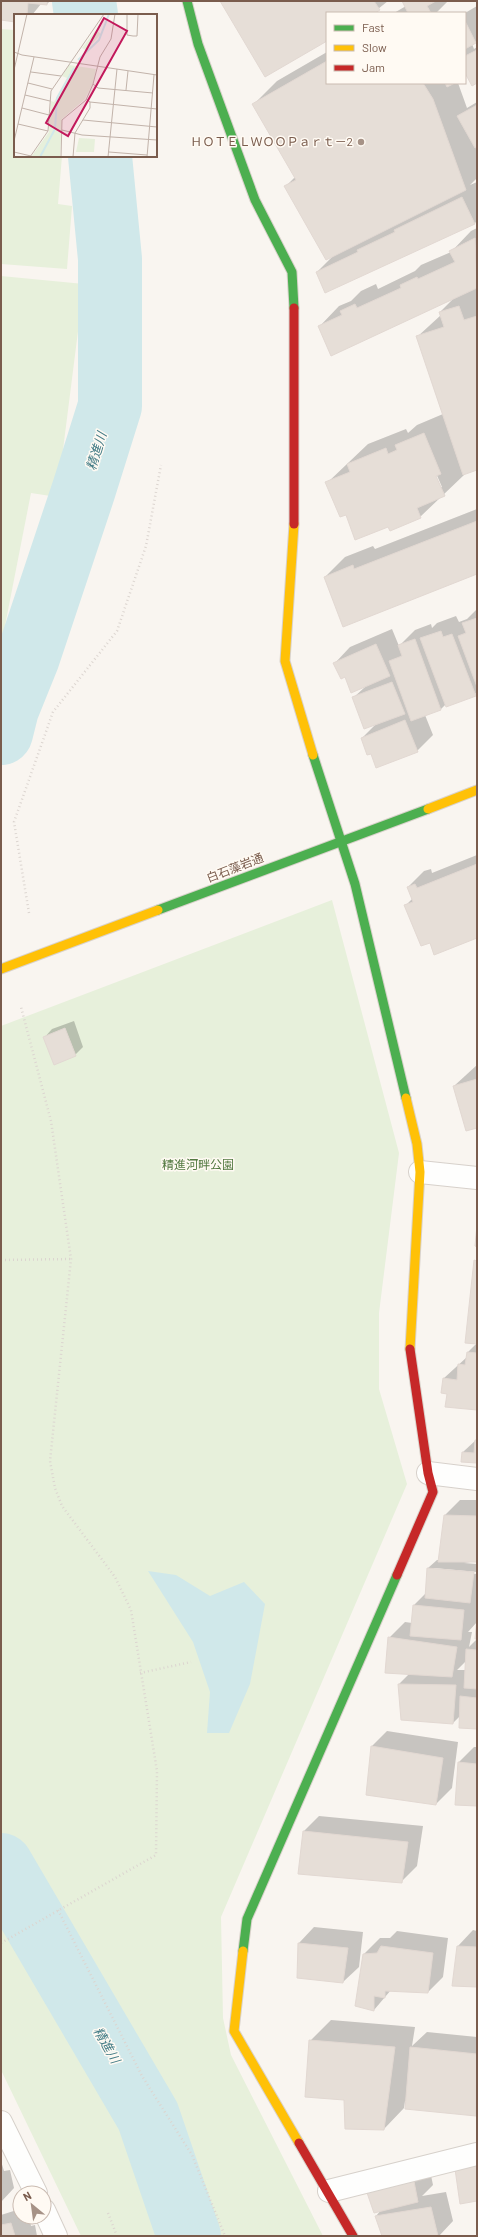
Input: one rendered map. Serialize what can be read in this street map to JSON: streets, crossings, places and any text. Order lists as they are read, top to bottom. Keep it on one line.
{"streets":{"street":["白石藻岩通"]},"water":["精進川"],"parks":["精進河畔公園"],"places":["ＨＯＴＥＬＷＯＯＰａｒｔ－2"],"legend":["Fast","Slow","Jam"],"north":"top left"}
